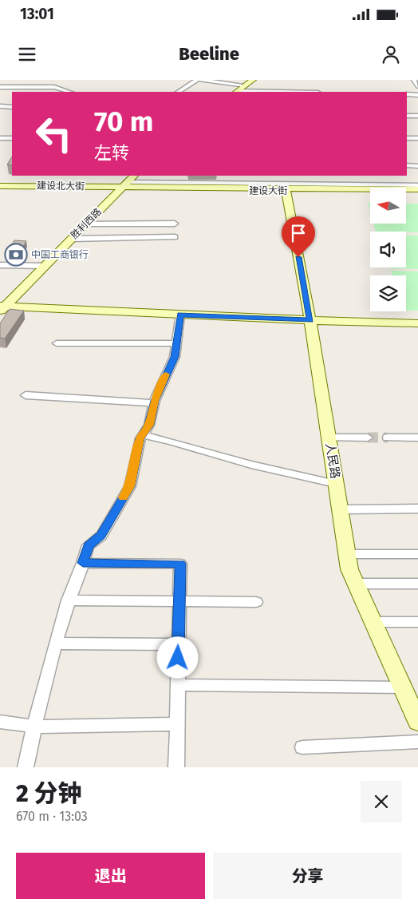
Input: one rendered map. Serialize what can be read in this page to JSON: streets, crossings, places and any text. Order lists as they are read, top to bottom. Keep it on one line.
{"streets":{"street":["建设北大街","建设大街","胜利西路","人民路"]},"crossings":[["建设北大街","建设大街"],["建设北大街","胜利西路"],["建设大街","胜利西路"],["建设大街","人民路"]],"places":{"bank":["中国工商银行"]},"north":"left","page":{"status":"13:01","header":"Beeline","turn":["70 m","左转"],"heading":["2 分钟","670 m · 13:03"],"buttons":["退出","分享"]}}
